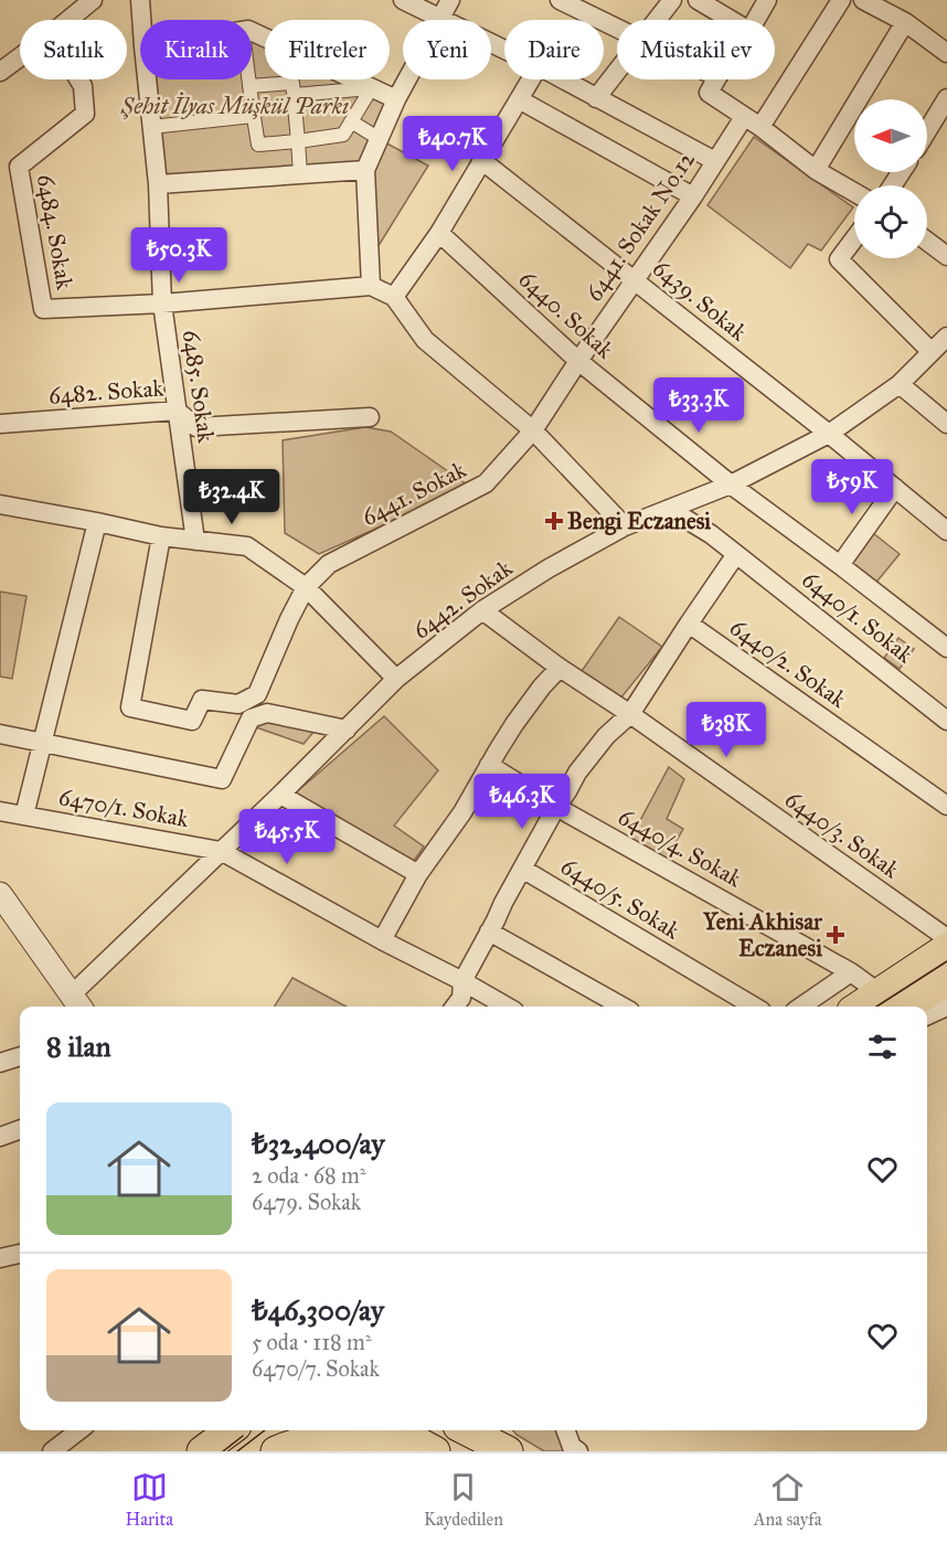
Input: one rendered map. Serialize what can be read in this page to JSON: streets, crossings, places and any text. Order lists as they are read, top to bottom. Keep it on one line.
{"streets":{"street":["6441. Sokak No.12","6484. Sokak","6439. Sokak","6440. Sokak","6485. Sokak","6482. Sokak","6441. Sokak","6442. Sokak","6440/1. Sokak","6440/2. Sokak","6470/1. Sokak","6440/3. Sokak","6440/4. Sokak","6440/5. Sokak"]},"crossings":[["6441. Sokak No.12","6439. Sokak"],["6441. Sokak No.12","6440. Sokak"],["6441. Sokak No.12","6441. Sokak"],["6484. Sokak","6485. Sokak"],["6439. Sokak","6442. Sokak"],["6440. Sokak","6442. Sokak"],["6485. Sokak","6482. Sokak"],["6442. Sokak","6440/1. Sokak"],["6442. Sokak","6470/1. Sokak"],["6442. Sokak","6440/3. Sokak"]],"parks":["Şehit İlyas Müşkül Parkı"],"places":{"health":["Bengi Eczanesi","Yeni Akhisar Eczanesi"]},"north":"left","page":{"chip":["Satılık","Kiralık","Filtreler","Yeni","Daire","Müstakil ev"],"price":["₺40.7K","₺50.3K","₺33.3K","₺59K","₺32.4K","₺38K","₺46.3K","₺45.5K"],"heading":"8 ilan","list":[{"name":"₺32,400/ay","note":"2 oda · 68 m² · 6479. Sokak"},{"name":"₺46,300/ay","note":"5 oda · 118 m² · 6470/7. Sokak"}],"tabs":["Harita","Kaydedilen","Ana sayfa"]}}
